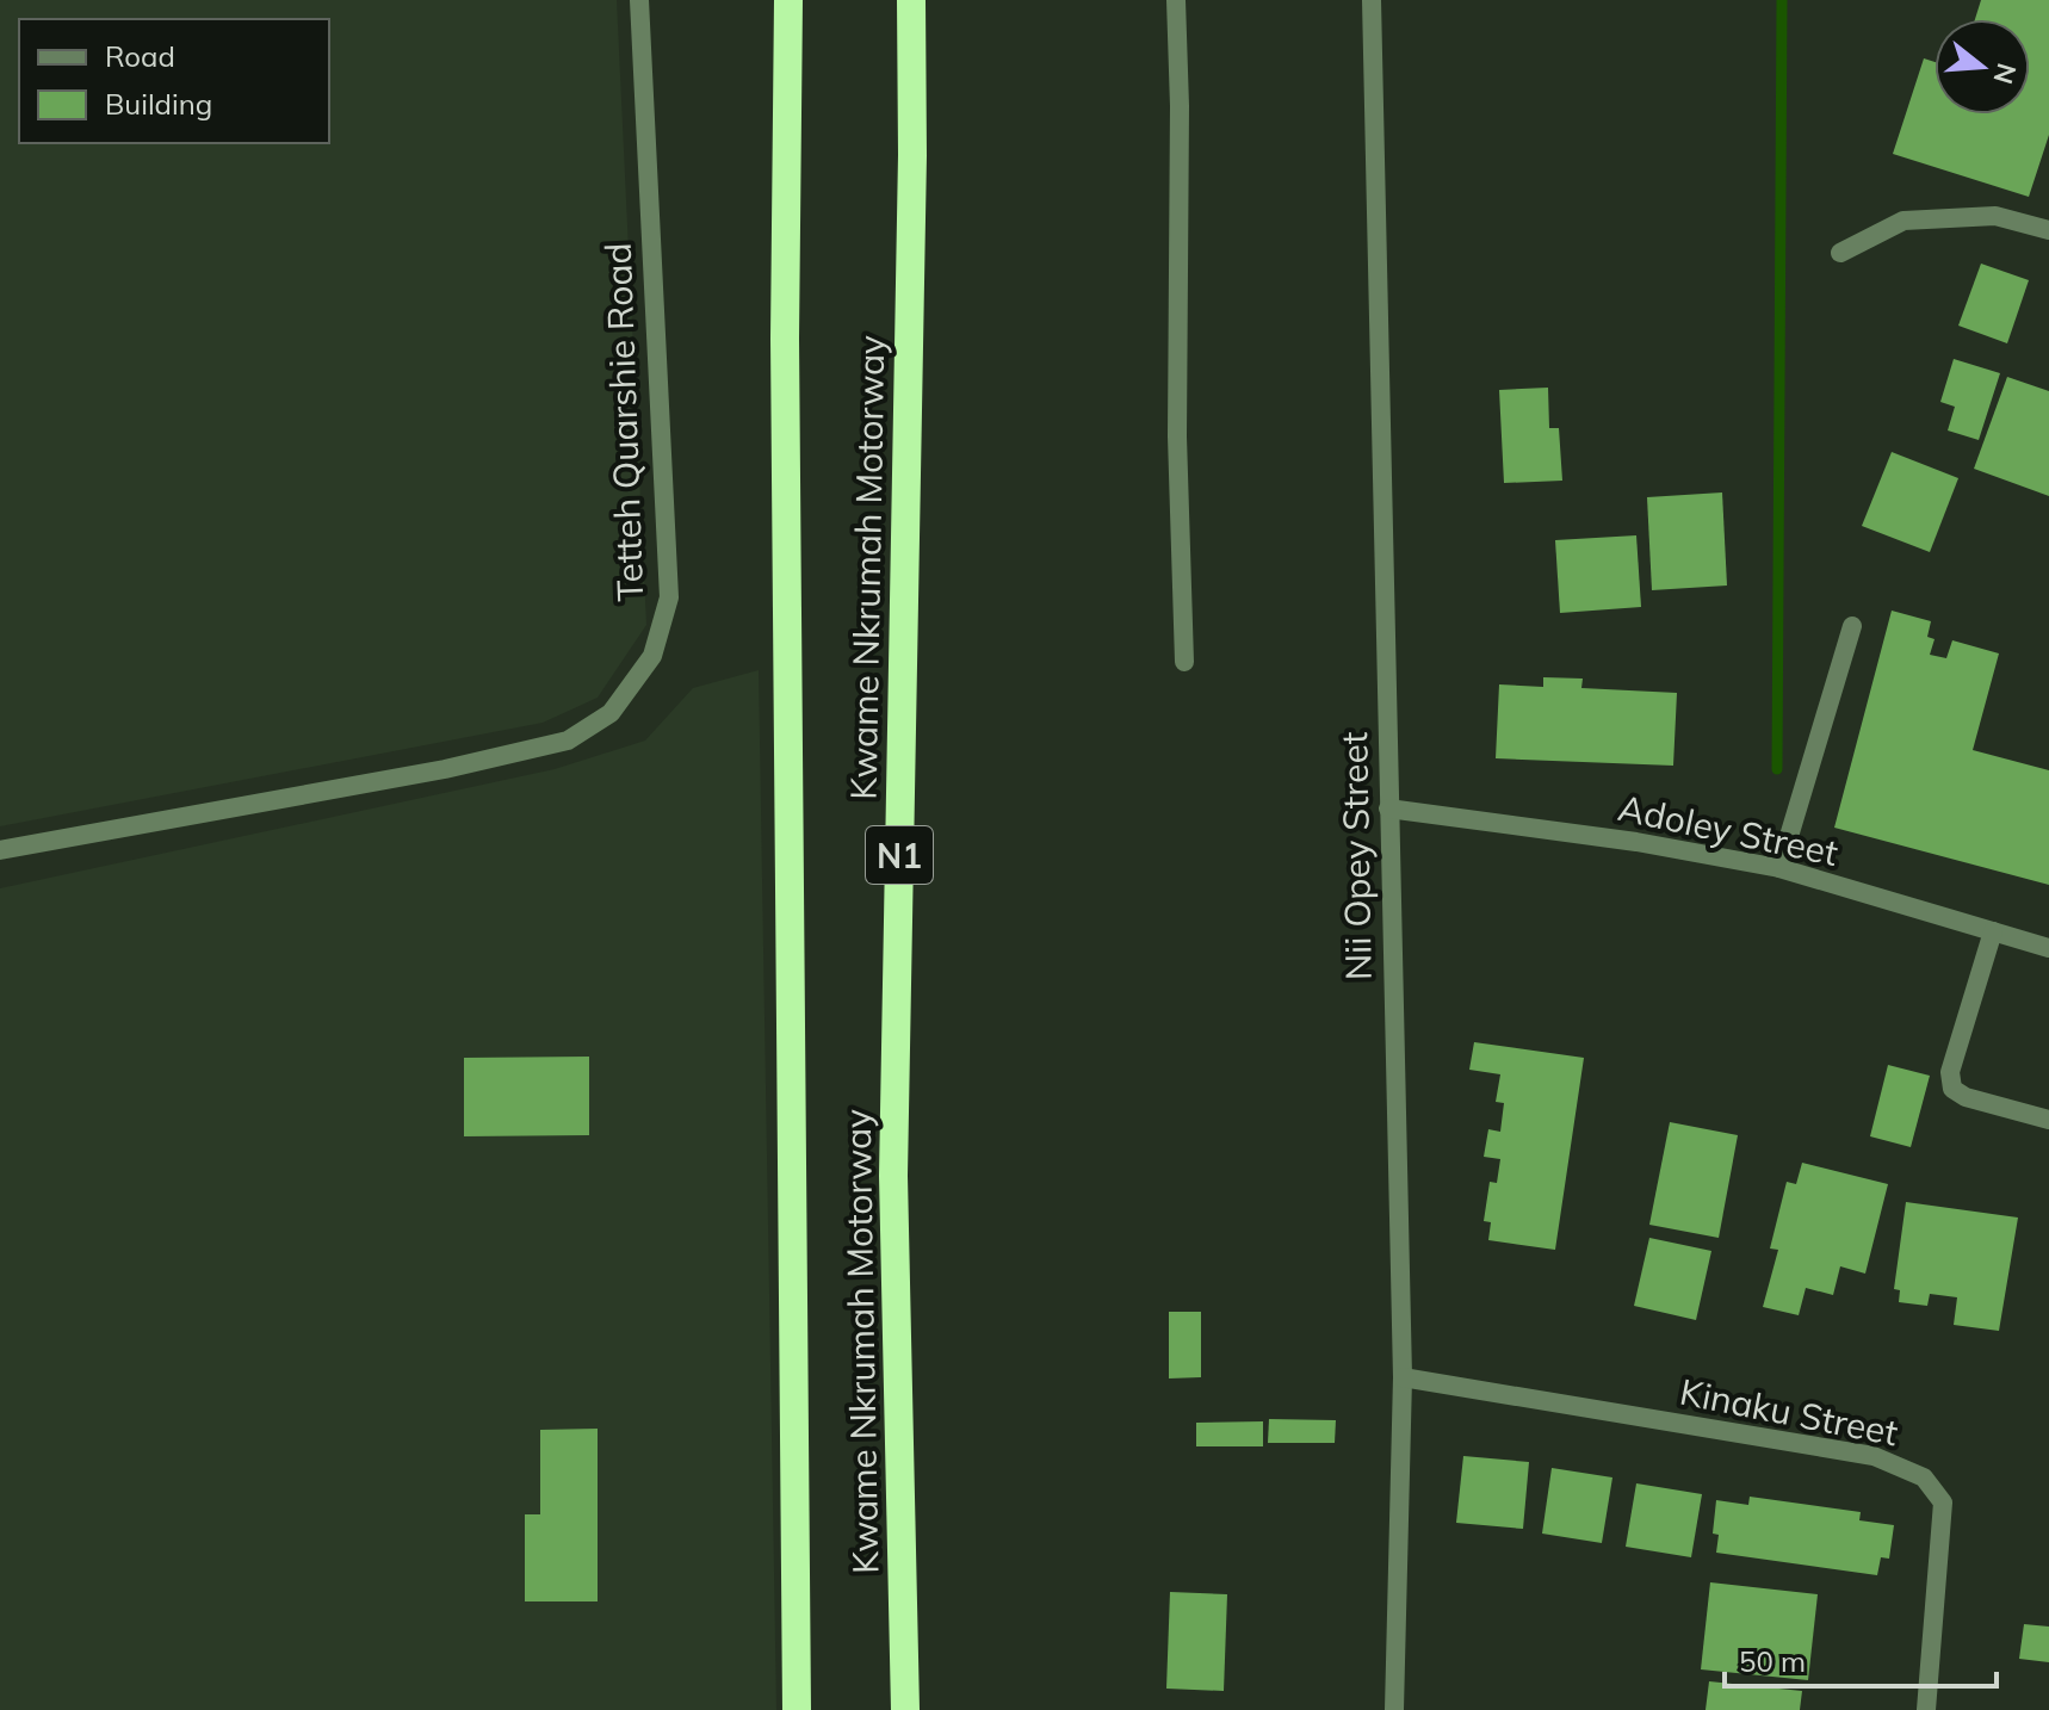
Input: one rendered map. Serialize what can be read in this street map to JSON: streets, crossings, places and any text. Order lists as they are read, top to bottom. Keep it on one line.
{"streets":{"highway":["Kwame Nkrumah Motorway","N1"],"street":["Tetteh Quarshie Road","Adoley Street","Nii Opey Street","Kinaku Street"]},"crossings":[["Adoley Street","Nii Opey Street"],["Nii Opey Street","Kinaku Street"]],"legend":["Road","Building"],"scale_bar":"50 m","north":"right"}
